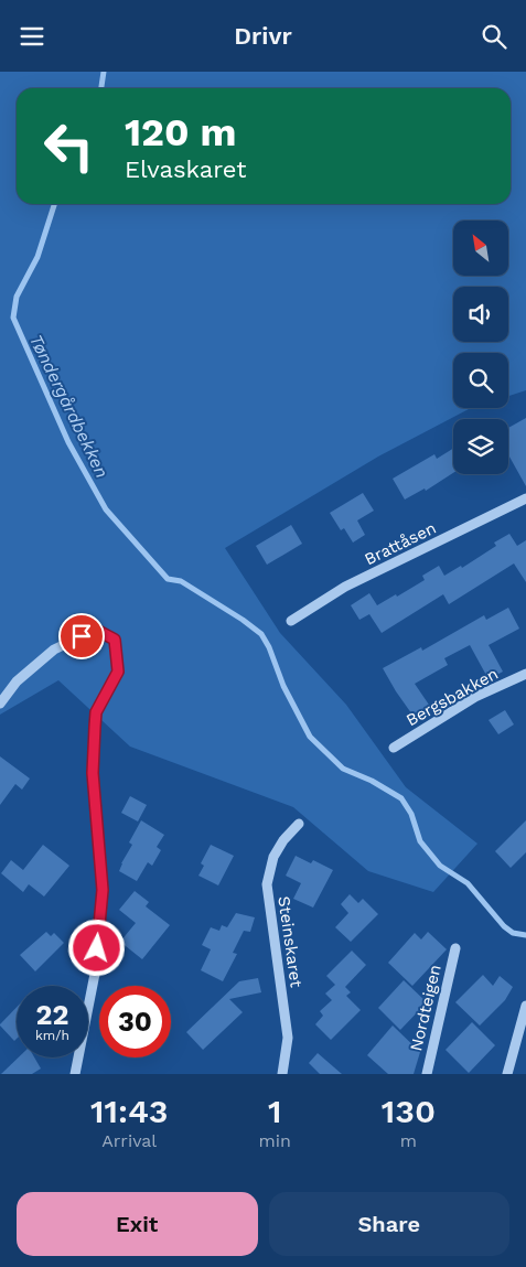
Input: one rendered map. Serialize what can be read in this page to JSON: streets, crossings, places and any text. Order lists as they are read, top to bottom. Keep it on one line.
{"streets":{"street":["Brattåsen","Bergsbakken","Steinskaret","Nordteigen"]},"water":["Tøndergårdbekken"],"north":"top left","page":{"header":"Drivr","turn":["120 m","Elvaskaret"],"speed":"22 km/h","limit":"30","eta":["11:43","Arrival","1","min","130","m"],"buttons":["Exit","Share"]}}
